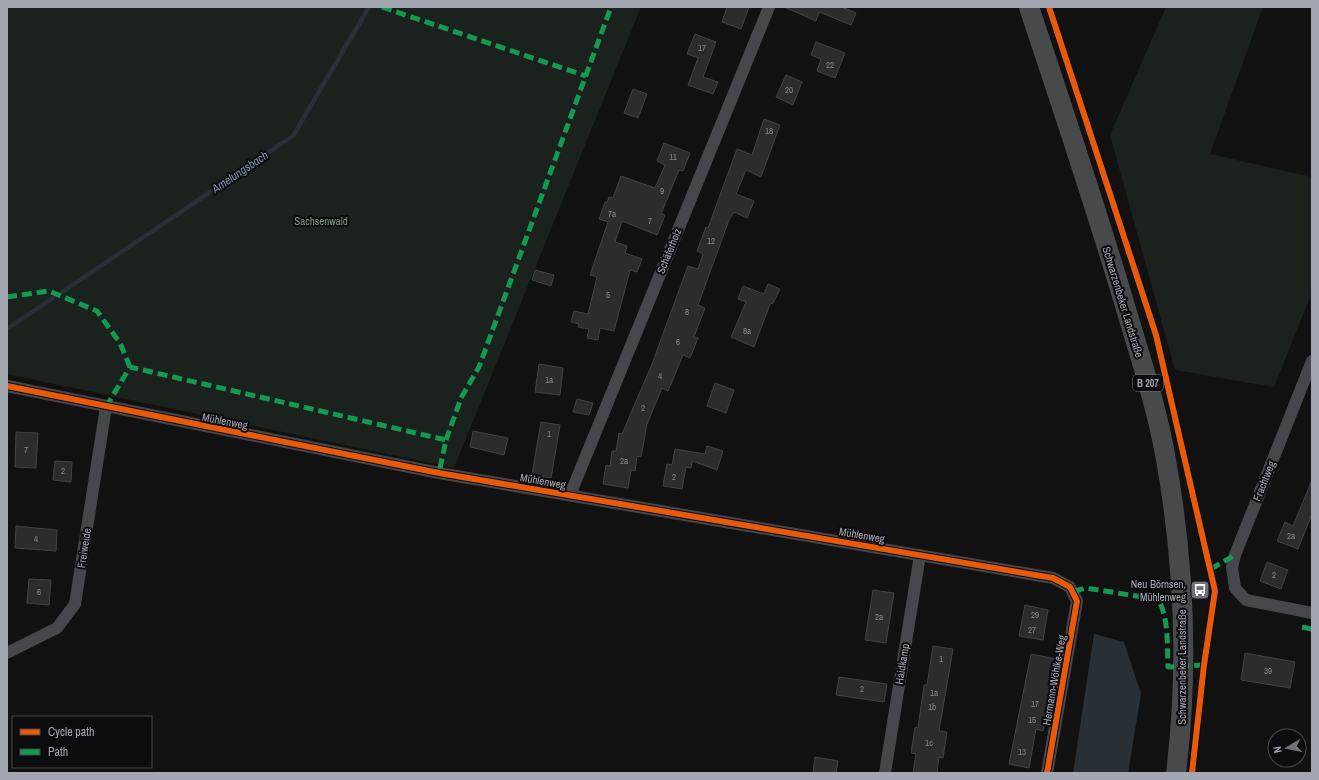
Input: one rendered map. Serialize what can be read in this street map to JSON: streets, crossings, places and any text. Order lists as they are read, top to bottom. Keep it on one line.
{"streets":{"main road":["Schwarzenbeker Landstraße","B 207"],"street":["Schäferholz","Mühlenweg","Frachtweg","Freiweide","Haidkamp","Hermann-Wöhlke-Weg"]},"crossings":[["Schäferholz","Mühlenweg"],["Mühlenweg","Freiweide"],["Mühlenweg","Haidkamp"],["Mühlenweg","Hermann-Wöhlke-Weg"]],"water":["Amelungsbach"],"parks":["Sachsenwald"],"places":{"bus stop":["Neu Börnsen, Mühlenweg"]},"house_numbers":["17","22","20","18","11","9","7a","7","12","5","8","8a","6","4","1a","2","1","7","2a","2","2","2a","4","2","6","29","2a","27","1","39","2","1a","17","1b","15","1c","13"],"legend":["Cycle path","Path"],"north":"left"}
